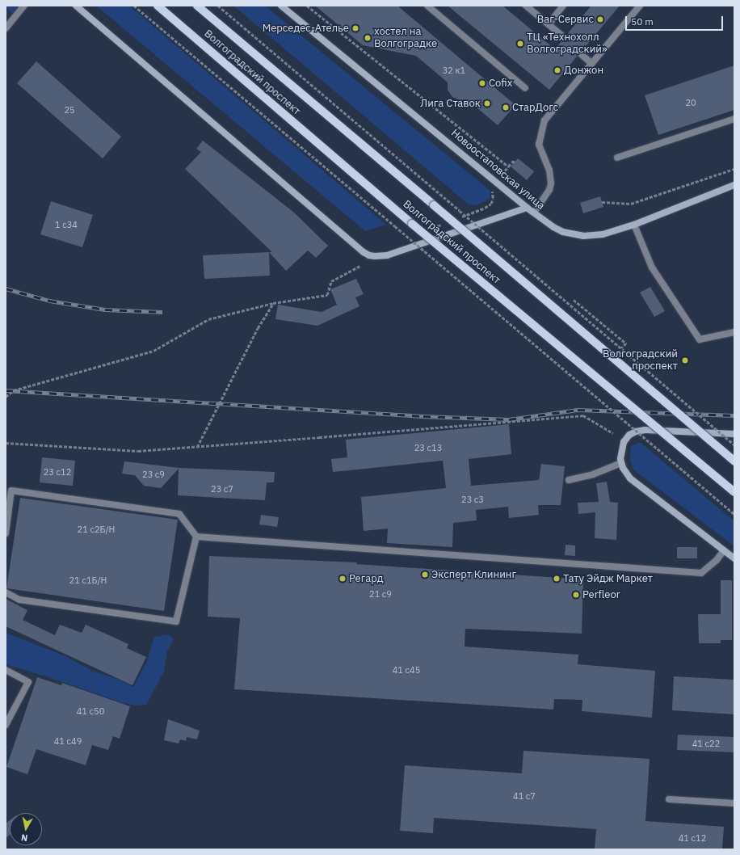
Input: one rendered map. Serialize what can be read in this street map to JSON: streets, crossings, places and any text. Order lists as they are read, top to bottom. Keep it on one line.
{"streets":{"main road":["Волгоградский проспект","Новоостаповская улица"]},"places":["Ваг-Сервис","Мерседес-Ателье","хостел на Волгоградке","ТЦ «Технохолл Волгоградский»","Донжон","Cofix","Лига Ставок","СтарДогс","Волгоградский проспект","Эксперт Клининг","Регард","Тату Эйдж Маркет","Perfleor"],"house_numbers":["32 к1","20","25","1 с34","23 с13","23 c12","23 с9","23 с7","23 с3","21 с2Б/Н","21 с1Б/Н","21 с9","41 c45","41 с50","41 с49","41 с22","41 с7","41 с12"],"scale_bar":"50 m","north":"bottom"}
